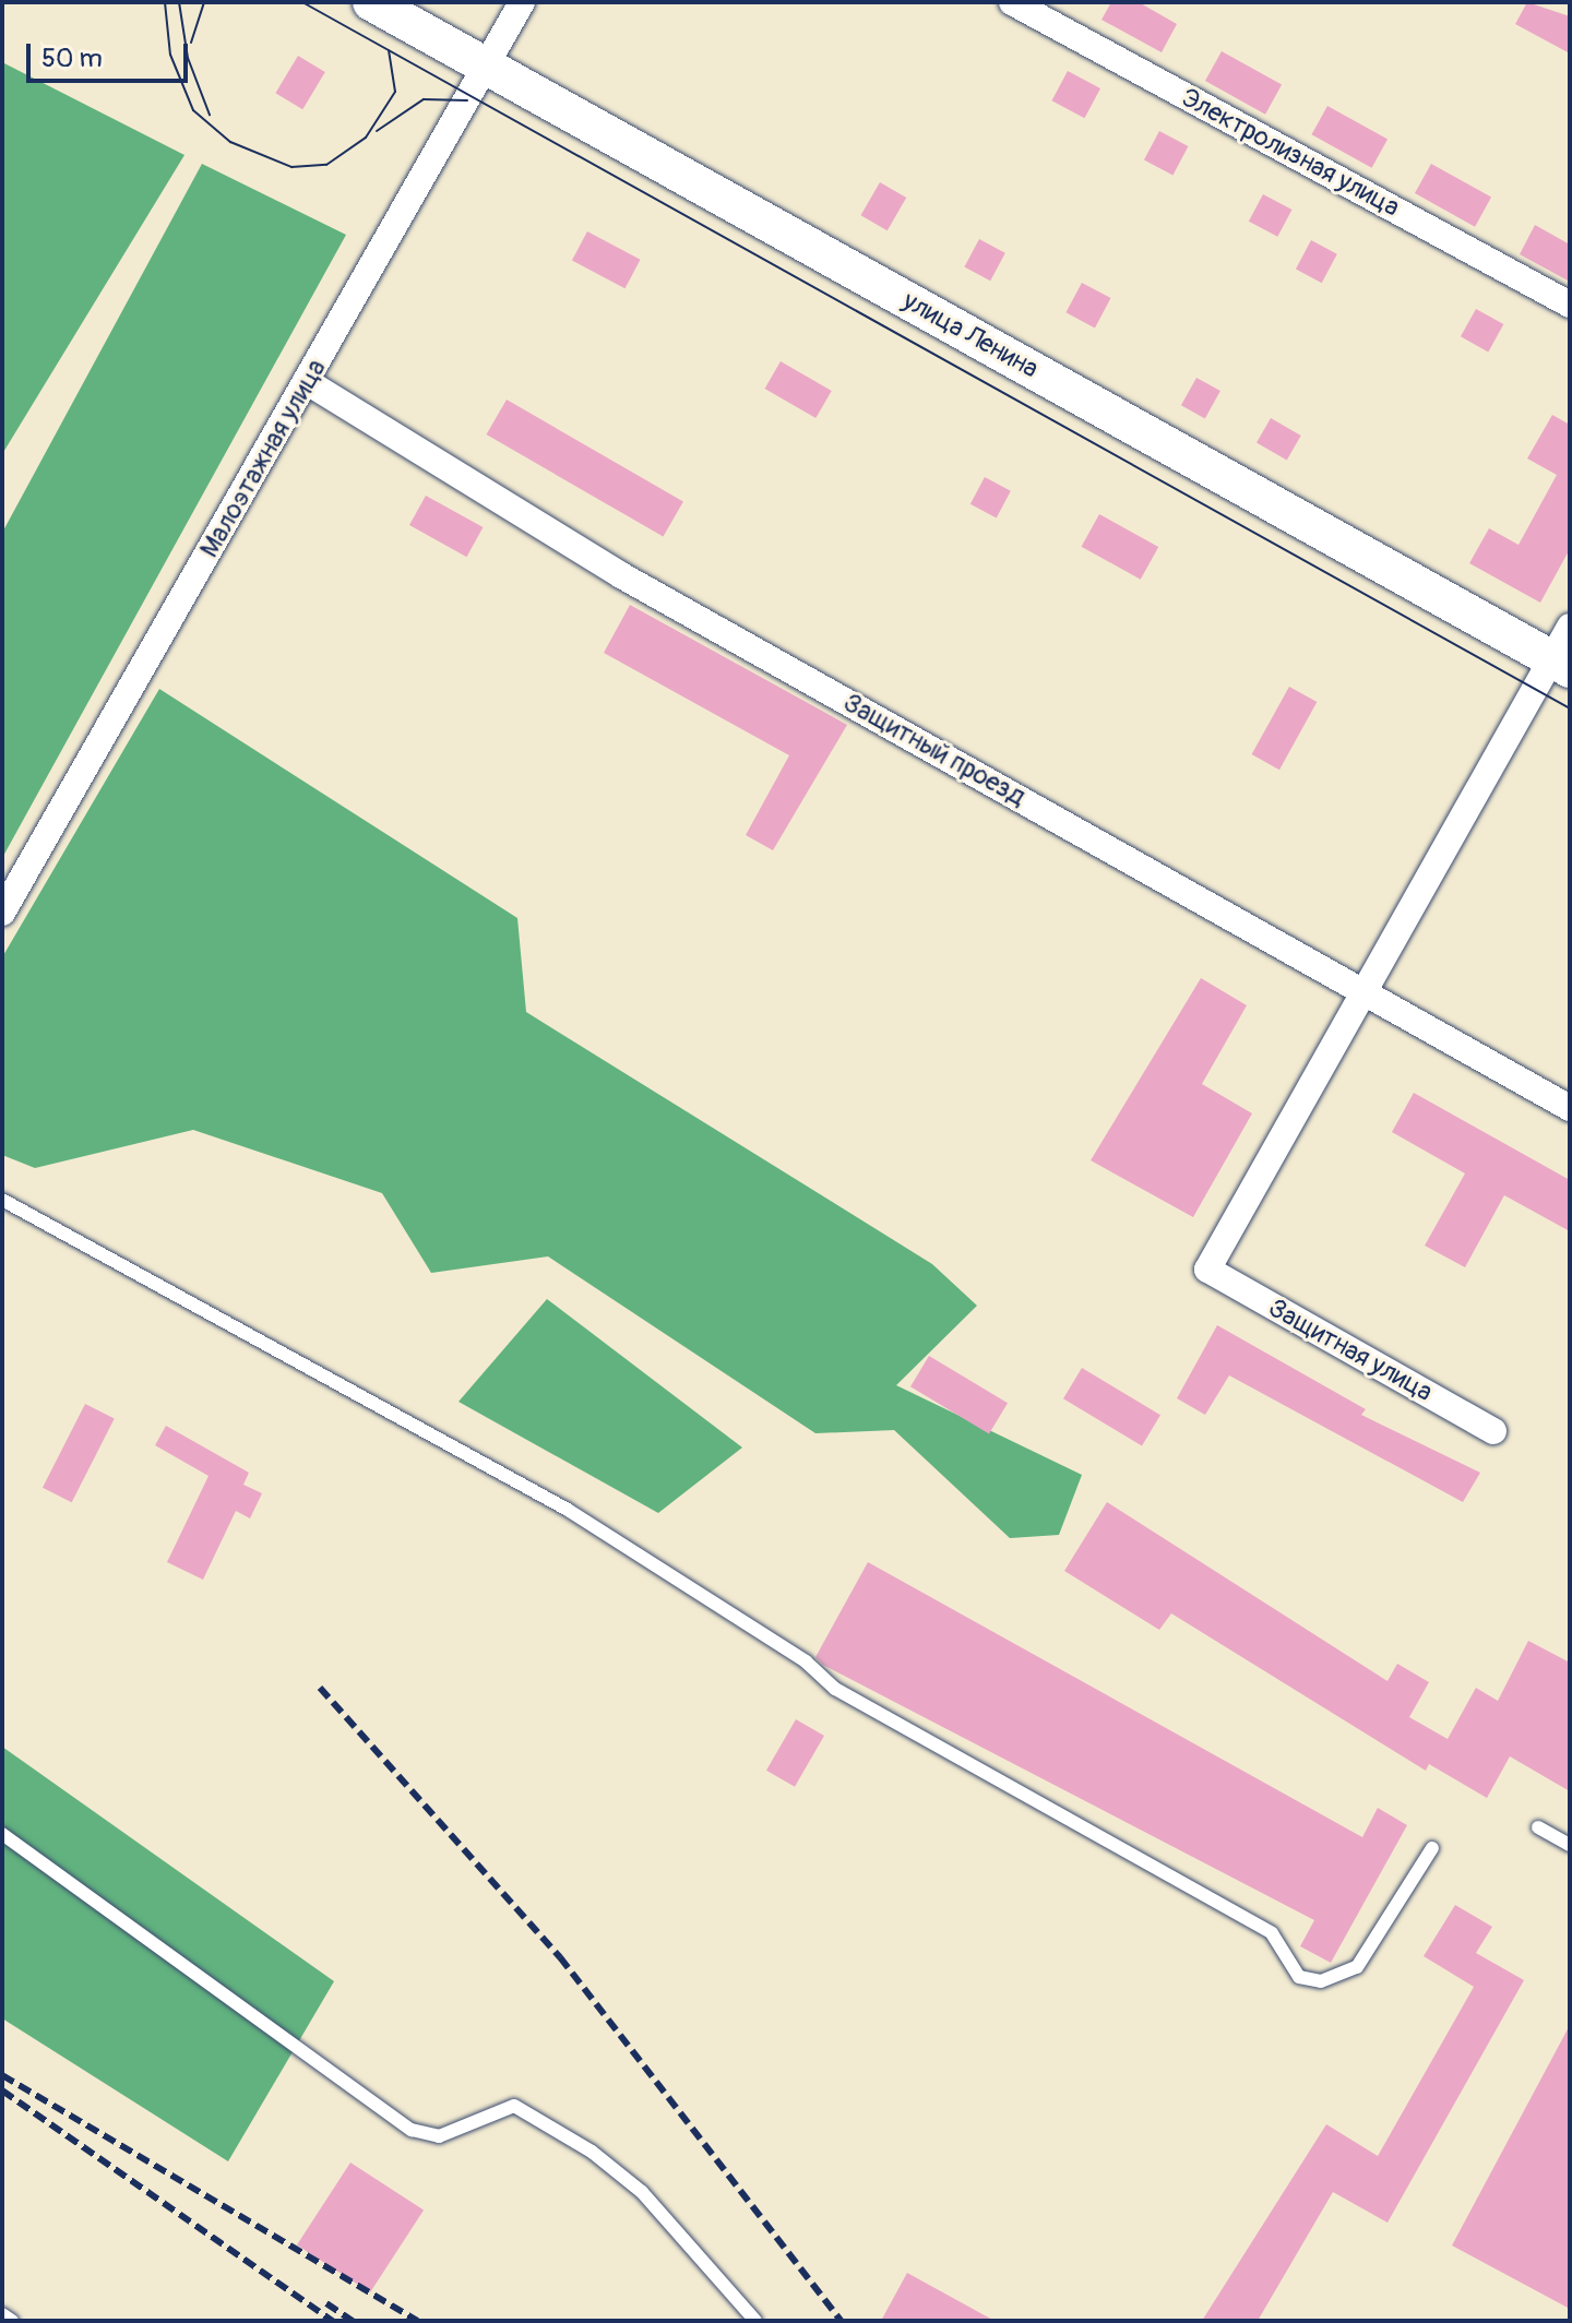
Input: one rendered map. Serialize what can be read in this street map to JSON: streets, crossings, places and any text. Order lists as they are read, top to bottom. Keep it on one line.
{"streets":{"main road":["улица Ленина"],"street":["Электролизная улица","Малоэтажная улица","Защитный проезд","Защитная улица"]},"crossings":[["улица Ленина","Малоэтажная улица"],["Малоэтажная улица","Защитный проезд"],["Защитный проезд","Защитная улица"]],"scale_bar":"50 m"}
